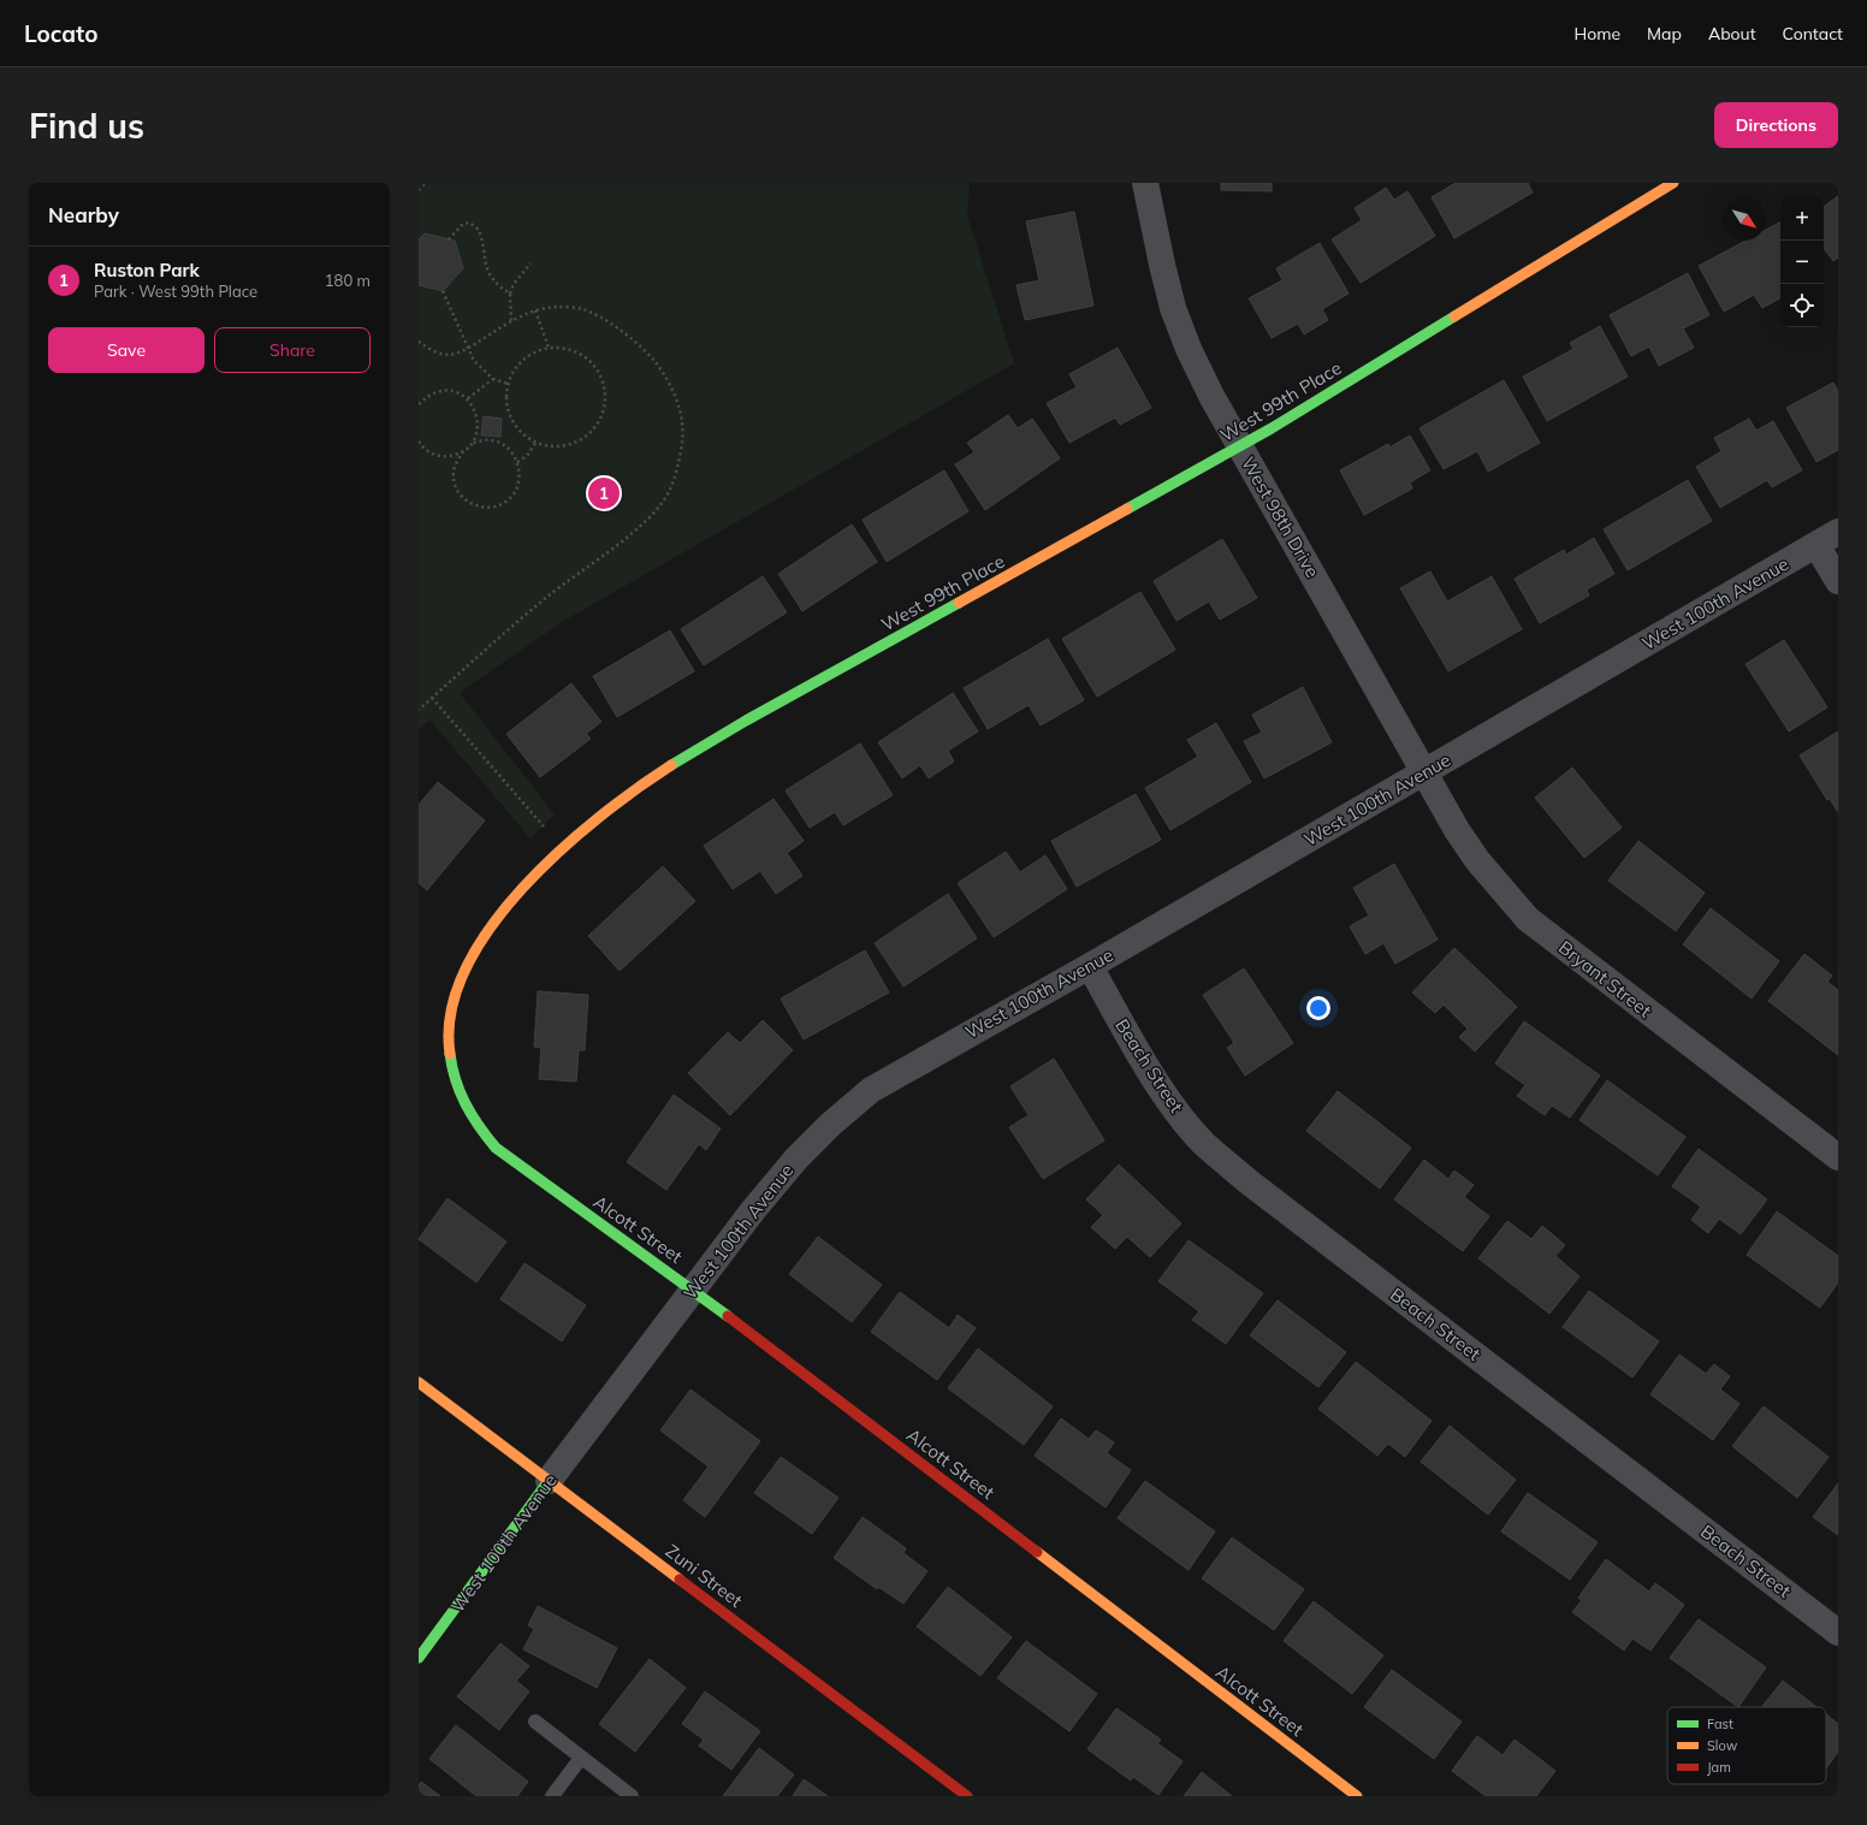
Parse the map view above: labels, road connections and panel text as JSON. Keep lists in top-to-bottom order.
{
  "streets": {
    "street": [
      "West 99th Place",
      "West 98th Drive",
      "West 100th Avenue",
      "Bryant Street",
      "Beach Street",
      "Alcott Street",
      "Zuni Street"
    ]
  },
  "crossings": [
    ["West 99th Place", "West 98th Drive"],
    ["West 99th Place", "Alcott Street"],
    ["West 98th Drive", "West 100th Avenue"],
    ["West 98th Drive", "Bryant Street"],
    ["West 100th Avenue", "Bryant Street"],
    ["West 100th Avenue", "Beach Street"],
    ["West 100th Avenue", "Alcott Street"],
    ["West 100th Avenue", "Zuni Street"]
  ],
  "legend": ["Fast", "Slow", "Jam"],
  "north": "bottom right",
  "page": {
    "header": "Locato",
    "nav": [
      "Home",
      "Map",
      "About",
      "Contact"
    ],
    "buttons": [
      "Directions",
      ["Save", "Share"]
    ],
    "title": "Find us",
    "heading": "Nearby",
    "map_buttons": ["+", "−"],
    "list": [
      {
        "mark": "1",
        "name": "Ruston Park",
        "note": "Park · West 99th Place",
        "value": "180 m"
      }
    ],
    "pins": "1"
  }
}
